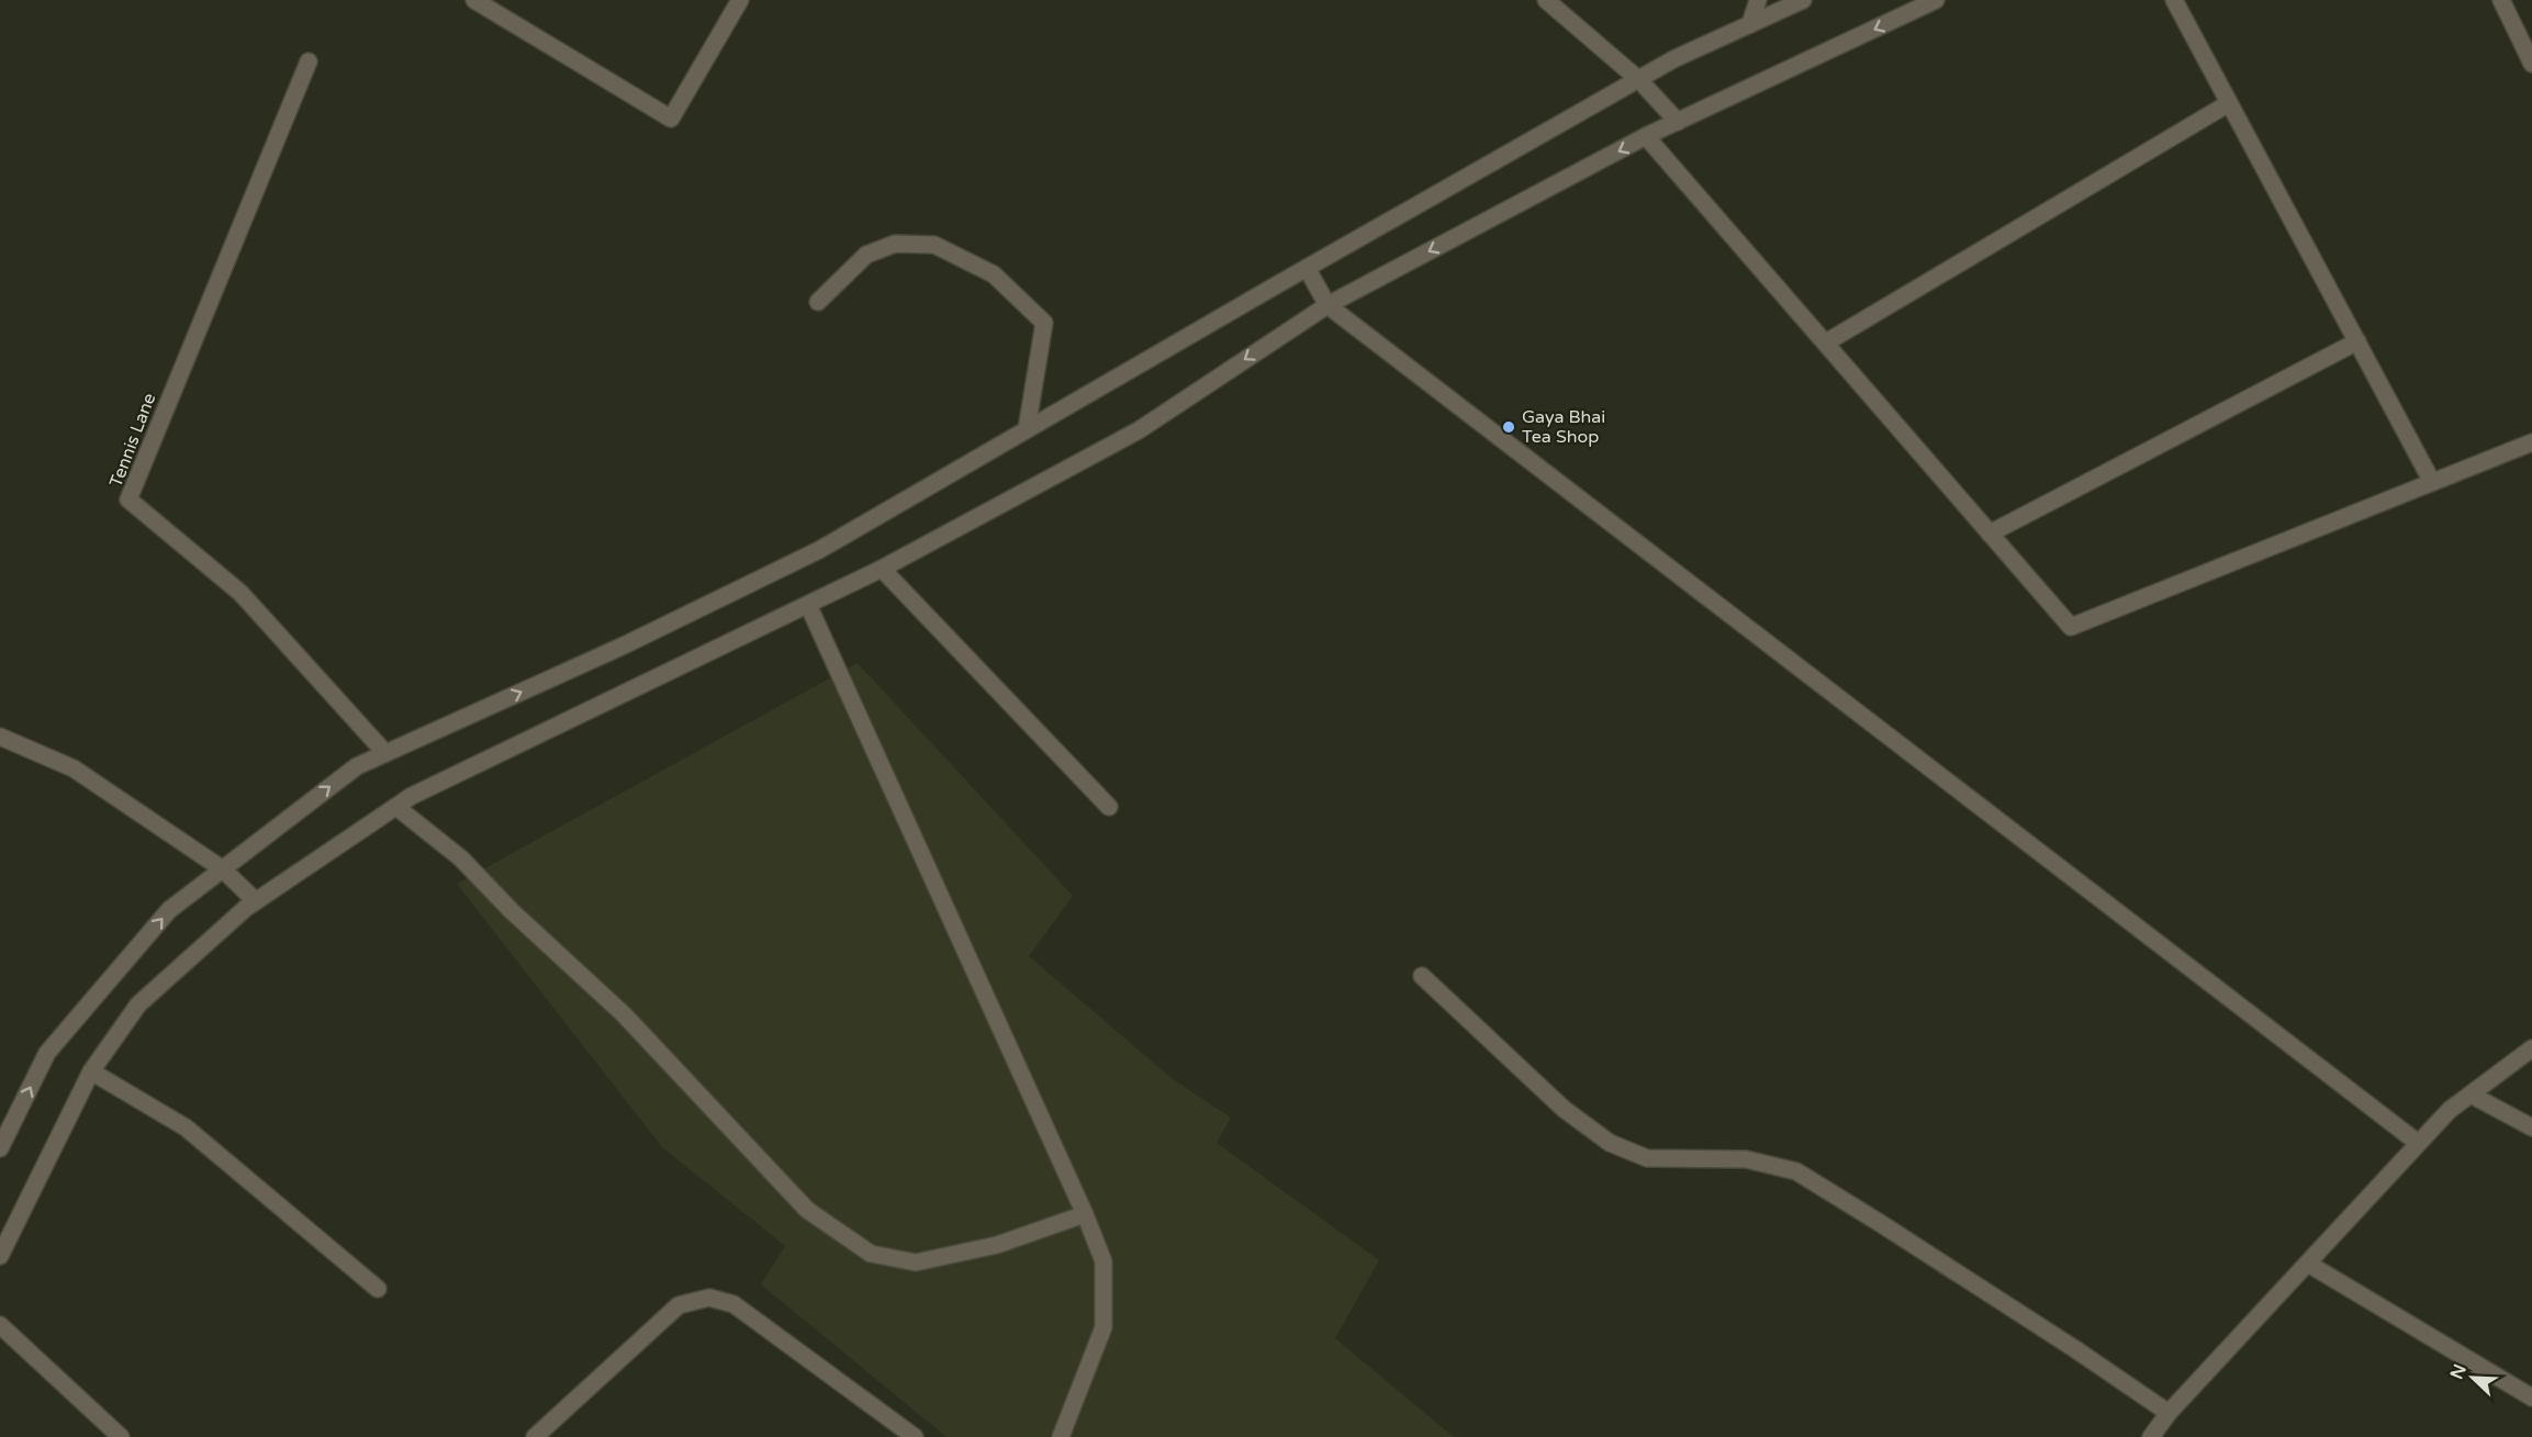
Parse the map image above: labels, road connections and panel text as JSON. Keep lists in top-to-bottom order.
{
  "streets": {
    "street": ["Tennis Lane"]
  },
  "places": ["Gaya Bhai Tea Shop"],
  "north": "top left"
}
